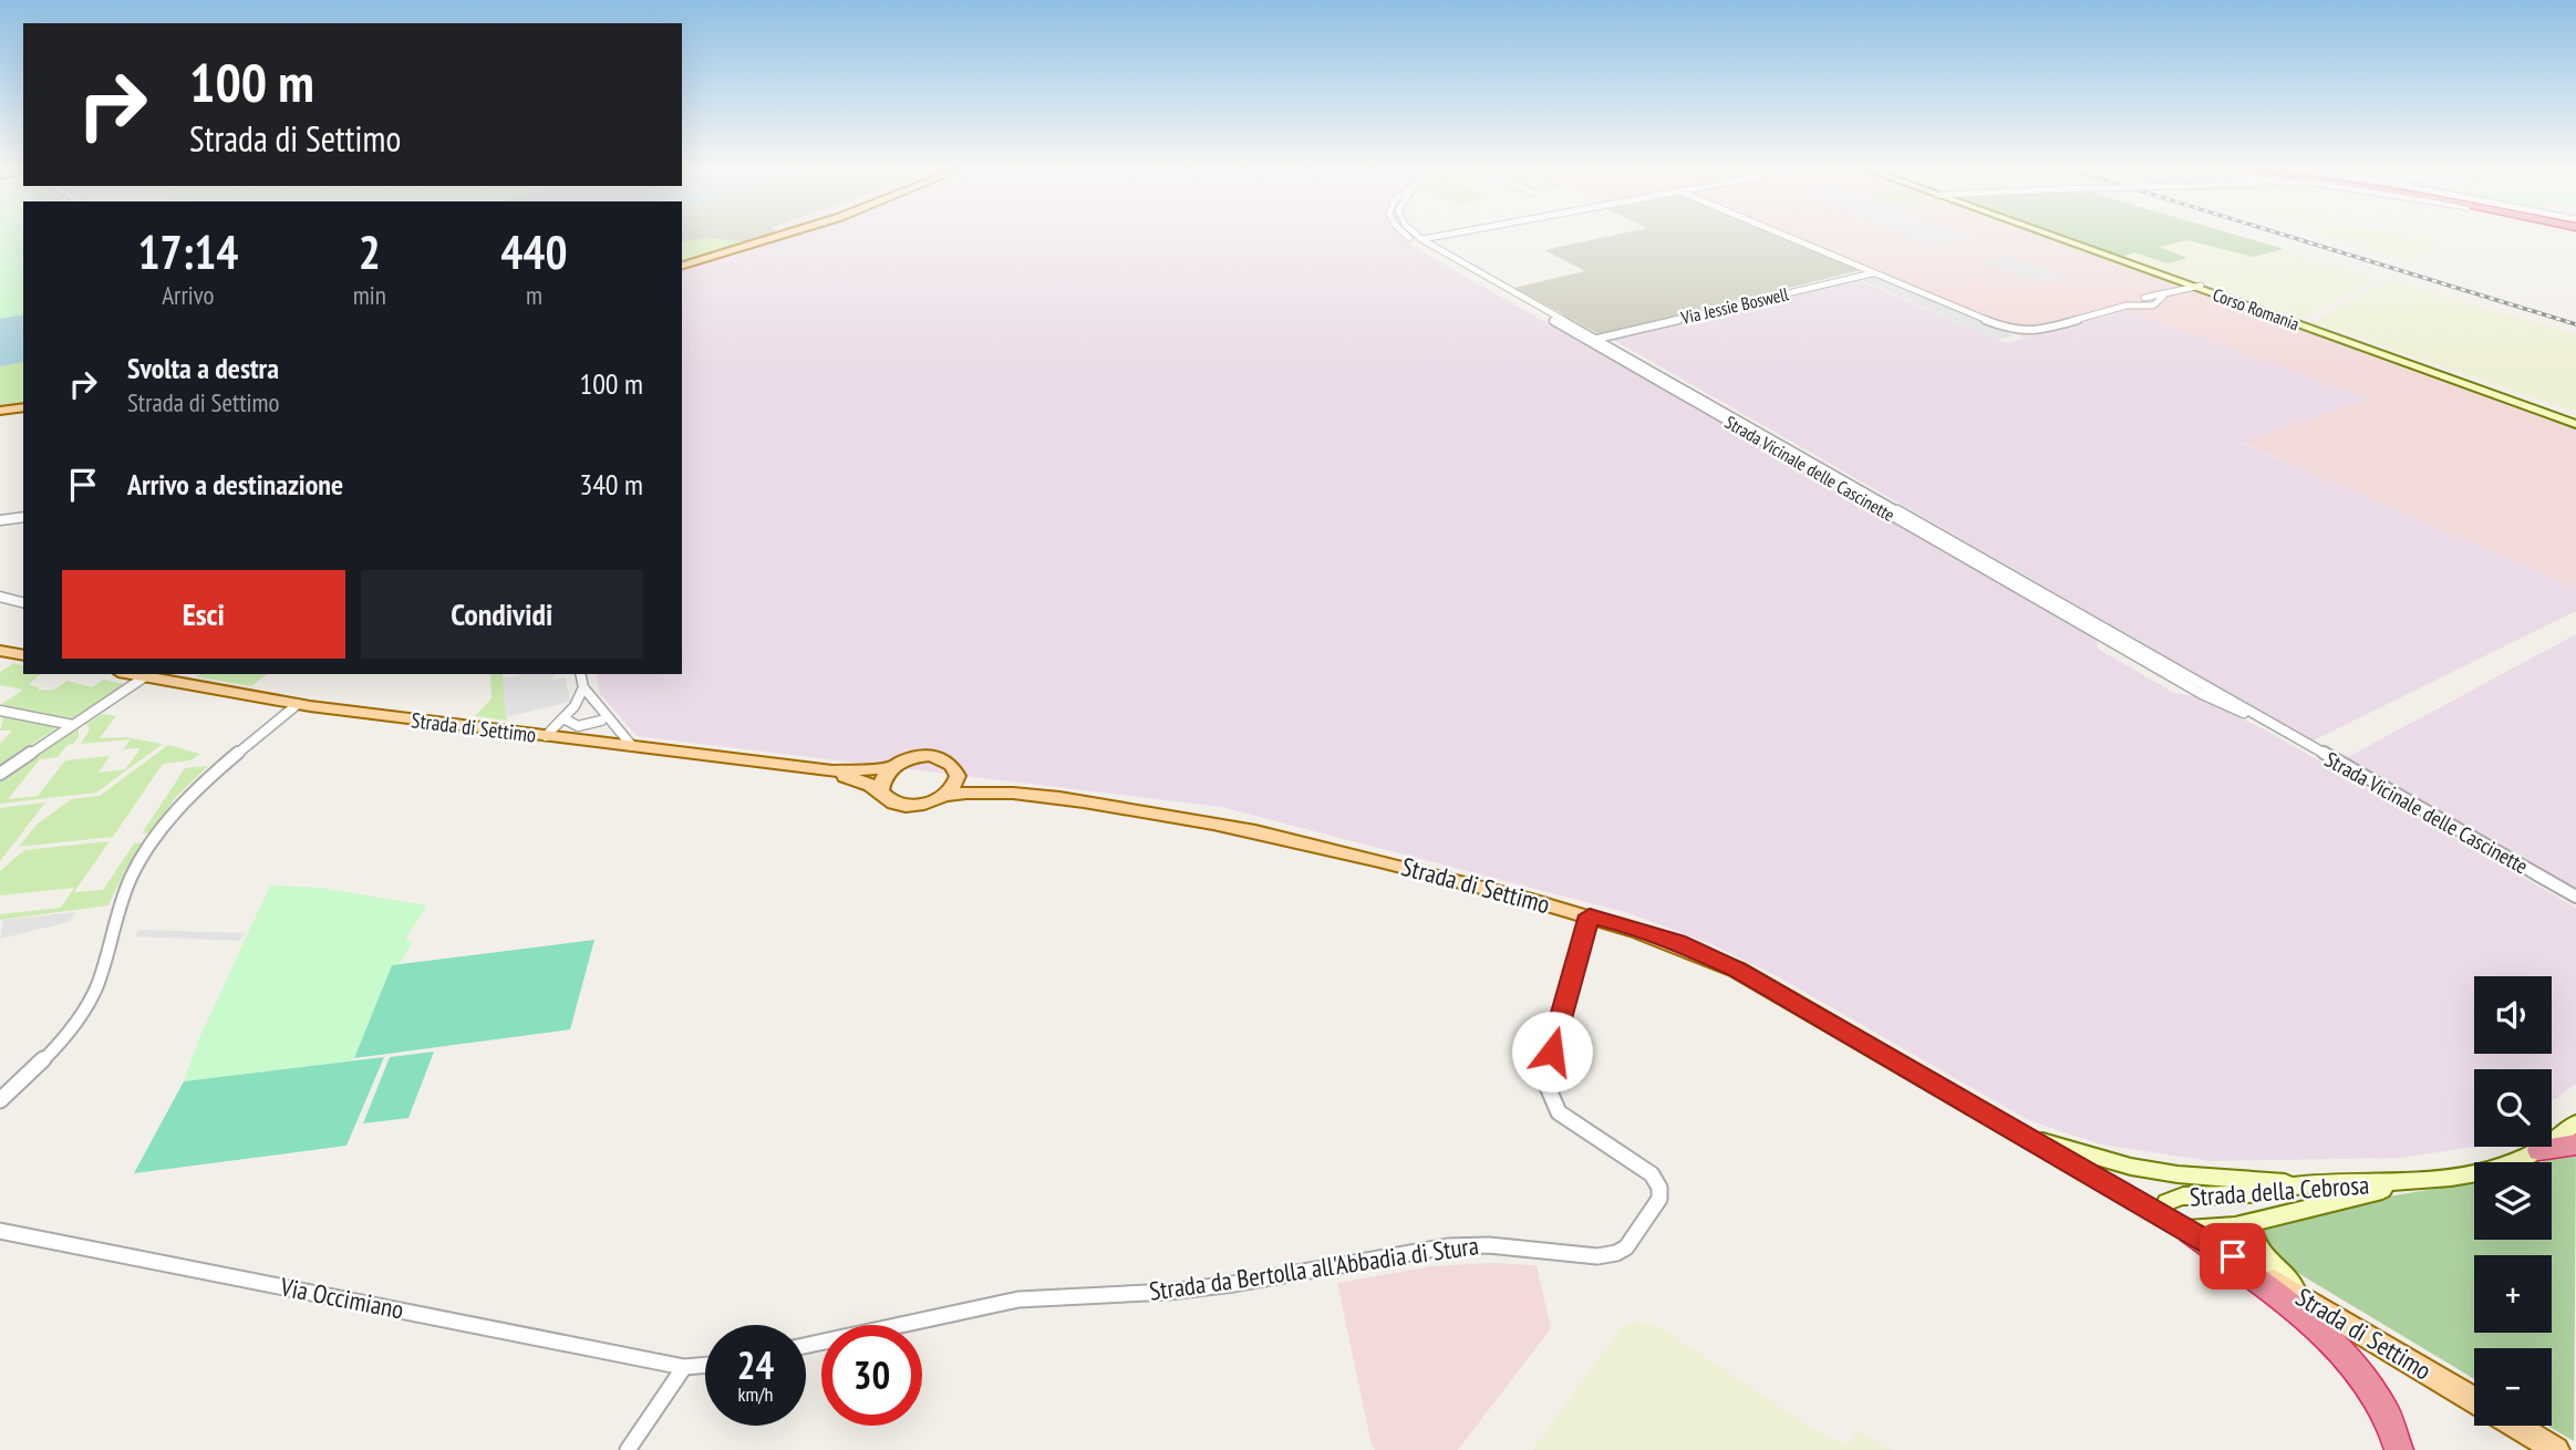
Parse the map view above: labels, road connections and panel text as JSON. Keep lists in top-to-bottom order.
{
  "streets": {
    "main road": ["Corso Romania", "Strada di Settimo", "Strada della Cebrosa"],
    "street": [
      "Via Jessie Boswell",
      "Strada Vicinale delle Cascinette",
      "Strada da Bertolla all'Abbadia di Stura",
      "Via Occimiano"
    ]
  },
  "crossings": [
    ["Via Jessie Boswell", "Strada Vicinale delle Cascinette"],
    ["Strada di Settimo", "Strada della Cebrosa"],
    ["Strada di Settimo", "Strada da Bertolla all'Abbadia di Stura"]
  ],
  "page": {
    "turn": ["100 m", "Strada di Settimo"],
    "eta": [
      "17:14",
      "Arrivo",
      "2",
      "min",
      "440",
      "m"
    ],
    "list": [
      {
        "name": "Svolta a destra",
        "note": "Strada di Settimo",
        "value": "100 m"
      },
      {
        "name": "Arrivo a destinazione",
        "value": "340 m"
      }
    ],
    "buttons": ["Esci", "Condividi"],
    "map_buttons": ["+", "−"],
    "speed": "24 km/h",
    "limit": "30"
  }
}
